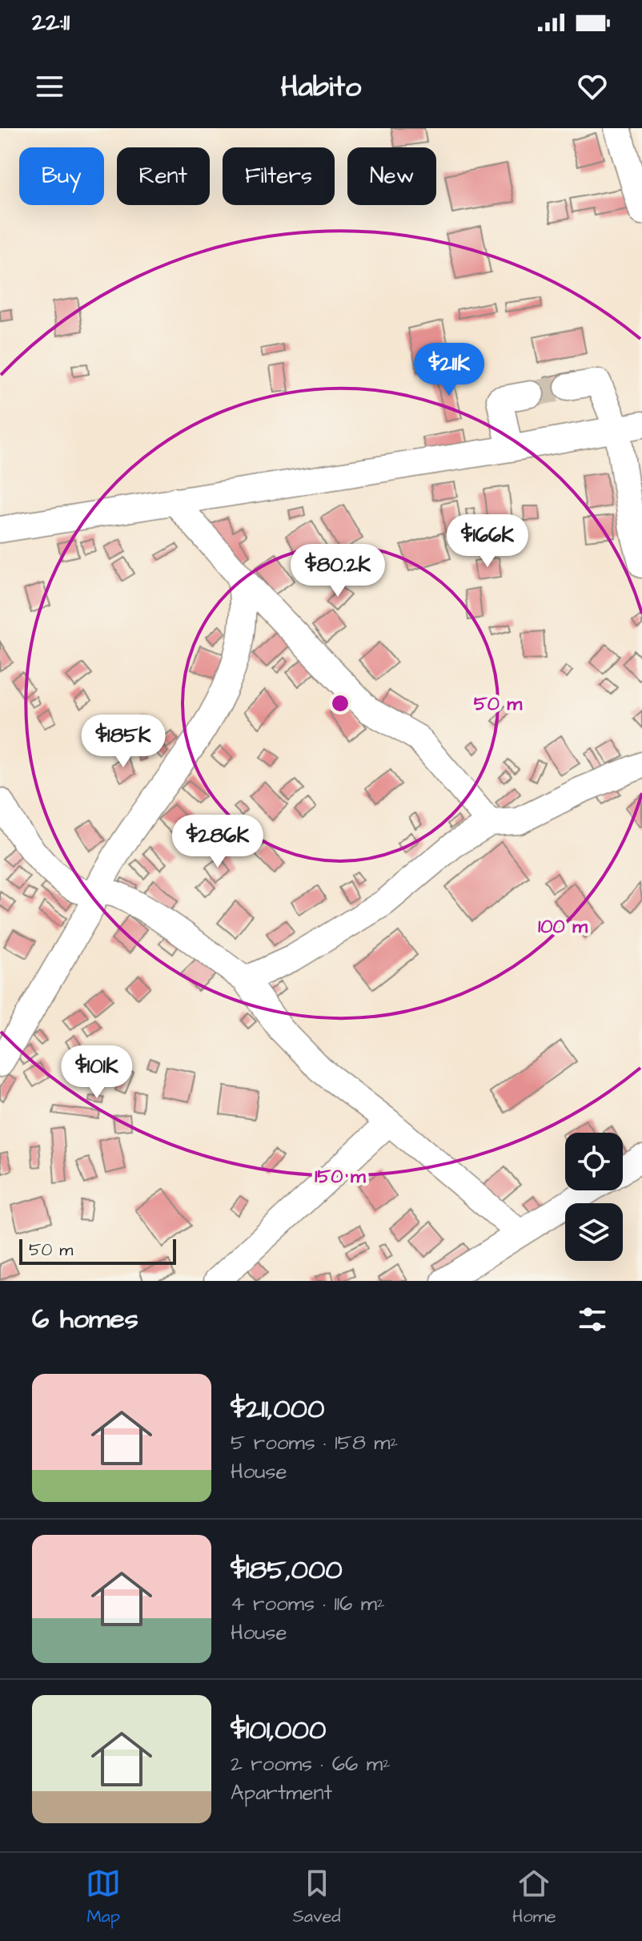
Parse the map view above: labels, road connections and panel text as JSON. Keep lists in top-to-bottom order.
{
  "scale_bar": "50 m",
  "page": {
    "status": "22:11",
    "header": "Habito",
    "chip": [
      "Buy",
      "Rent",
      "Filters",
      "New"
    ],
    "price": [
      "$211K",
      "$166K",
      "$80.2K",
      "$185K",
      "$286K",
      "$101K"
    ],
    "scale": "50 m",
    "heading": "6 homes",
    "list": [
      {
        "name": "$211,000",
        "note": "5 rooms · 158 m² · House"
      },
      {
        "name": "$185,000",
        "note": "4 rooms · 116 m² · House"
      },
      {
        "name": "$101,000",
        "note": "2 rooms · 66 m² · Apartment"
      }
    ],
    "tabs": ["Map", "Saved", "Home"]
  },
  "rings": ["50 m", "100 m", "150 m"]
}
